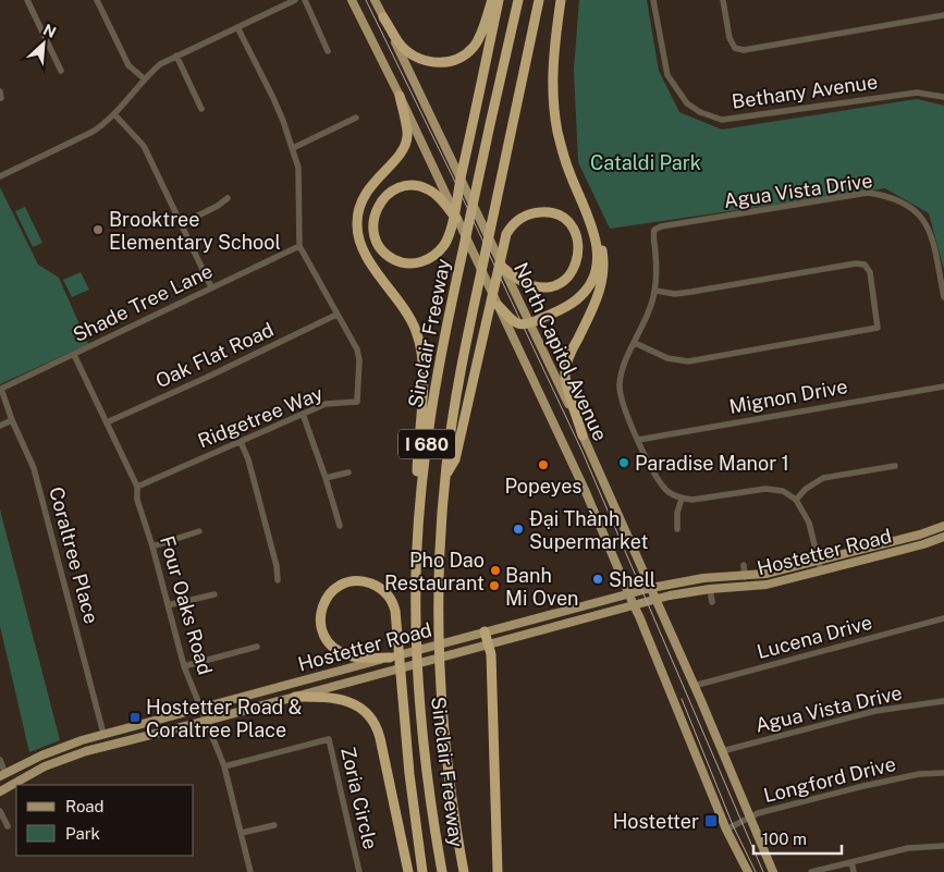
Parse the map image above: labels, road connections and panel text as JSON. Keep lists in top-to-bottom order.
{
  "streets": {
    "highway": ["Sinclair Freeway", "I 680"],
    "main road": ["North Capitol Avenue", "Hostetter Road"],
    "street": [
      "Bethany Avenue",
      "Agua Vista Drive",
      "Shade Tree Lane",
      "Oak Flat Road",
      "Mignon Drive",
      "Ridgetree Way",
      "Coraltree Place",
      "Four Oaks Road",
      "Lucena Drive",
      "Longford Drive",
      "Zoria Circle"
    ]
  },
  "crossings": [
    ["Agua Vista Drive", "North Capitol Avenue"],
    ["Shade Tree Lane", "Ridgetree Way"],
    ["Shade Tree Lane", "Coraltree Place"],
    ["Shade Tree Lane", "Four Oaks Road"],
    ["North Capitol Avenue", "Hostetter Road"],
    ["North Capitol Avenue", "Lucena Drive"],
    ["North Capitol Avenue", "Longford Drive"],
    ["Oak Flat Road", "Ridgetree Way"],
    ["Oak Flat Road", "Four Oaks Road"],
    ["Ridgetree Way", "Four Oaks Road"],
    ["Hostetter Road", "Coraltree Place"],
    ["Hostetter Road", "Four Oaks Road"],
    ["Four Oaks Road", "Zoria Circle"]
  ],
  "parks": ["Cataldi Park"],
  "places": {
    "other": [
      "Brooktree Elementary School",
      "Paradise Manor 1",
      "Popeyes",
      "Đại Thành Supermarket",
      "Pho Dao Restaurant",
      "Shell",
      "Banh Mi Oven"
    ],
    "transit": ["Hostetter Road & Coraltree Place", "Hostetter"]
  },
  "legend": ["Road", "Park"],
  "scale_bar": "100 m",
  "north": "top right"
}
